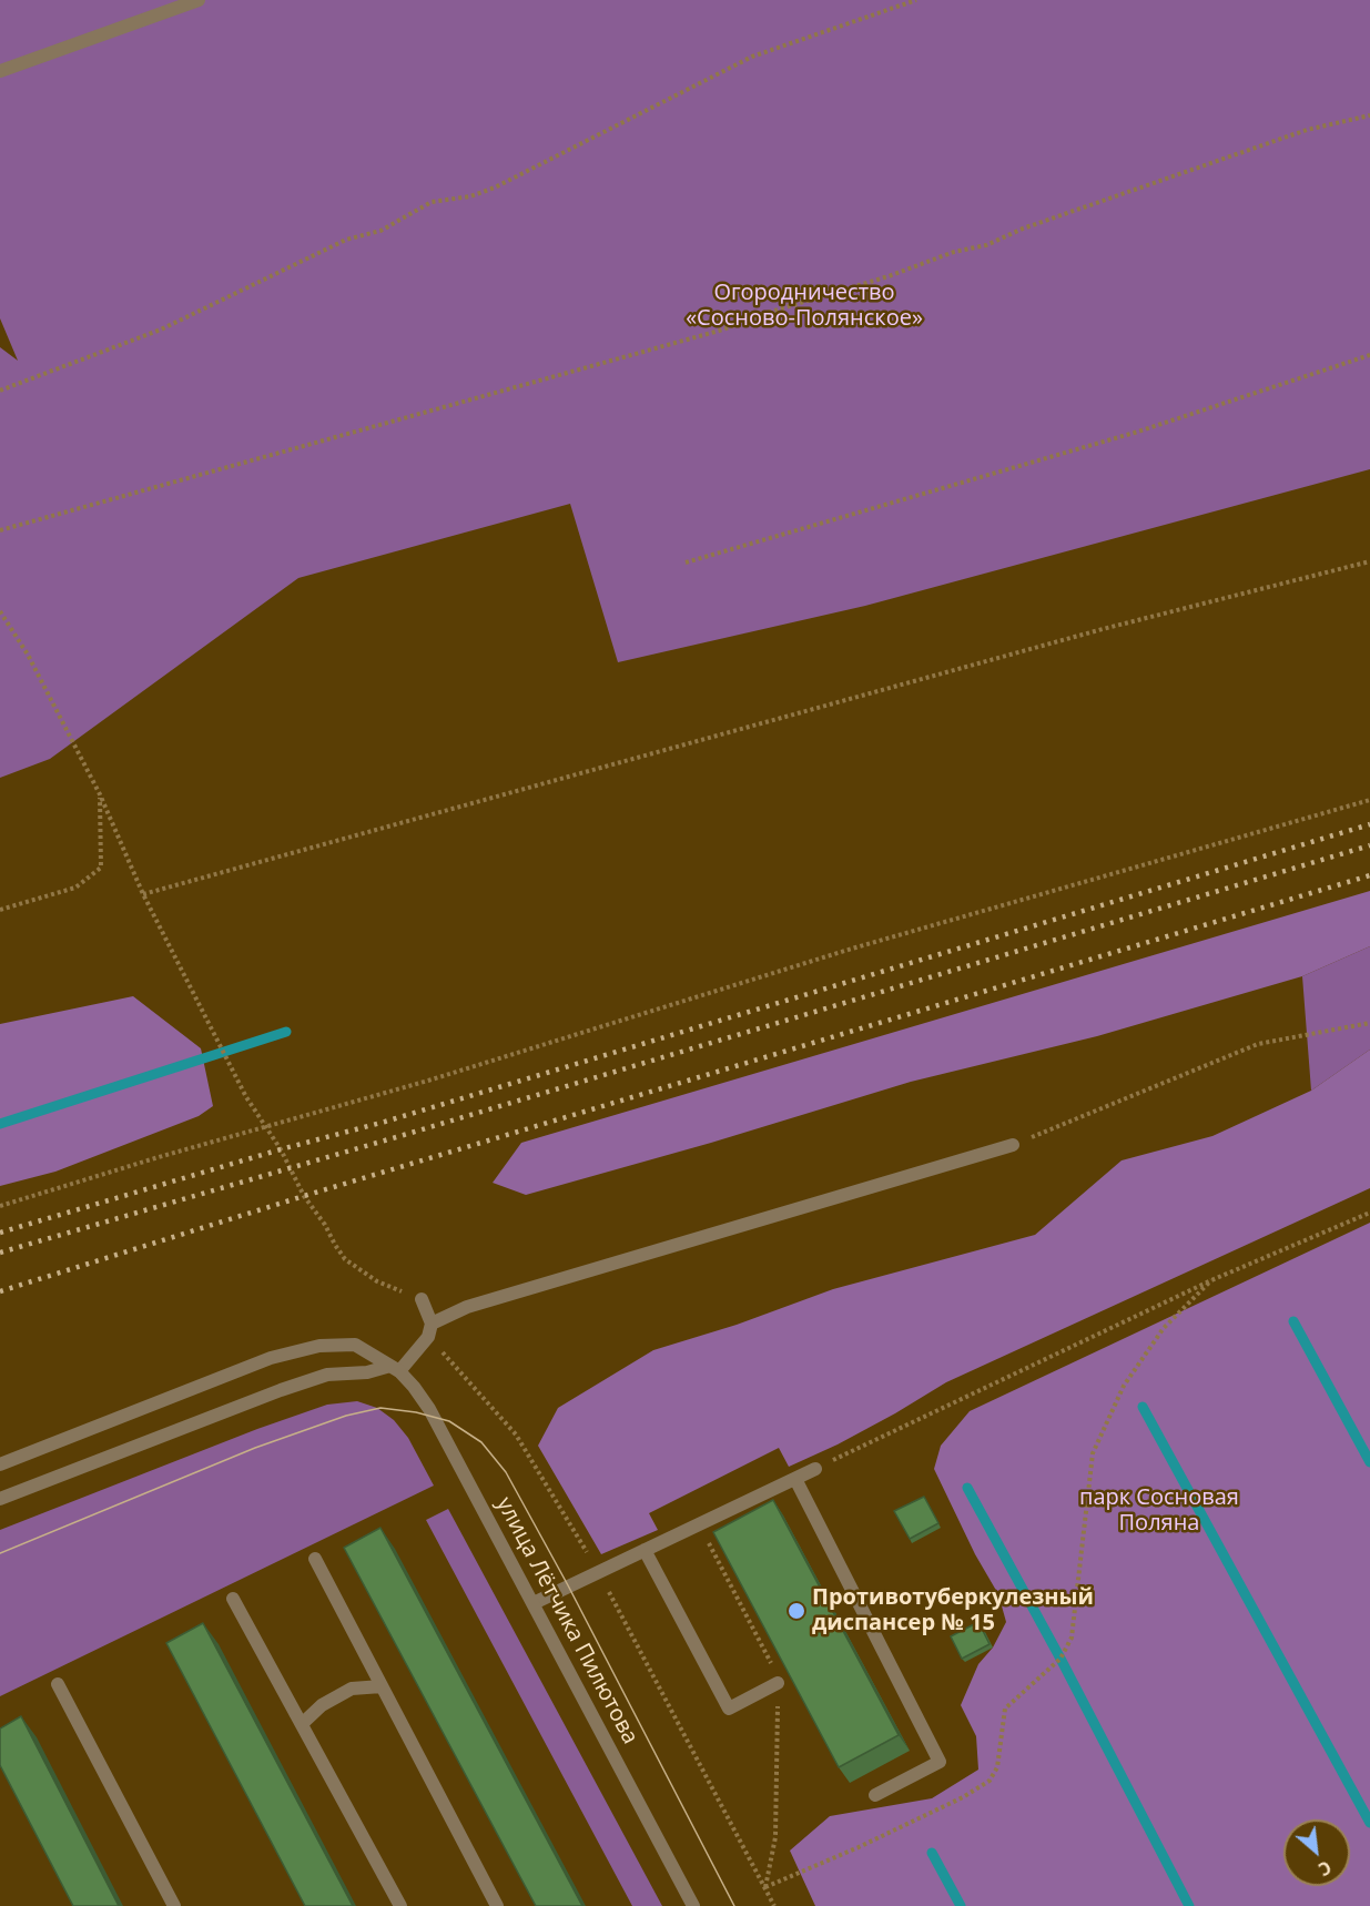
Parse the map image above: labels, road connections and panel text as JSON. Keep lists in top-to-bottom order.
{
  "streets": {
    "street": ["улица Лётчика Пилютова"]
  },
  "parks": ["Огородничество «Сосново-Полянское»", "парк Сосновая Поляна"],
  "places": ["Противотуберкулезный диспансер № 15"],
  "north": "bottom right"
}
